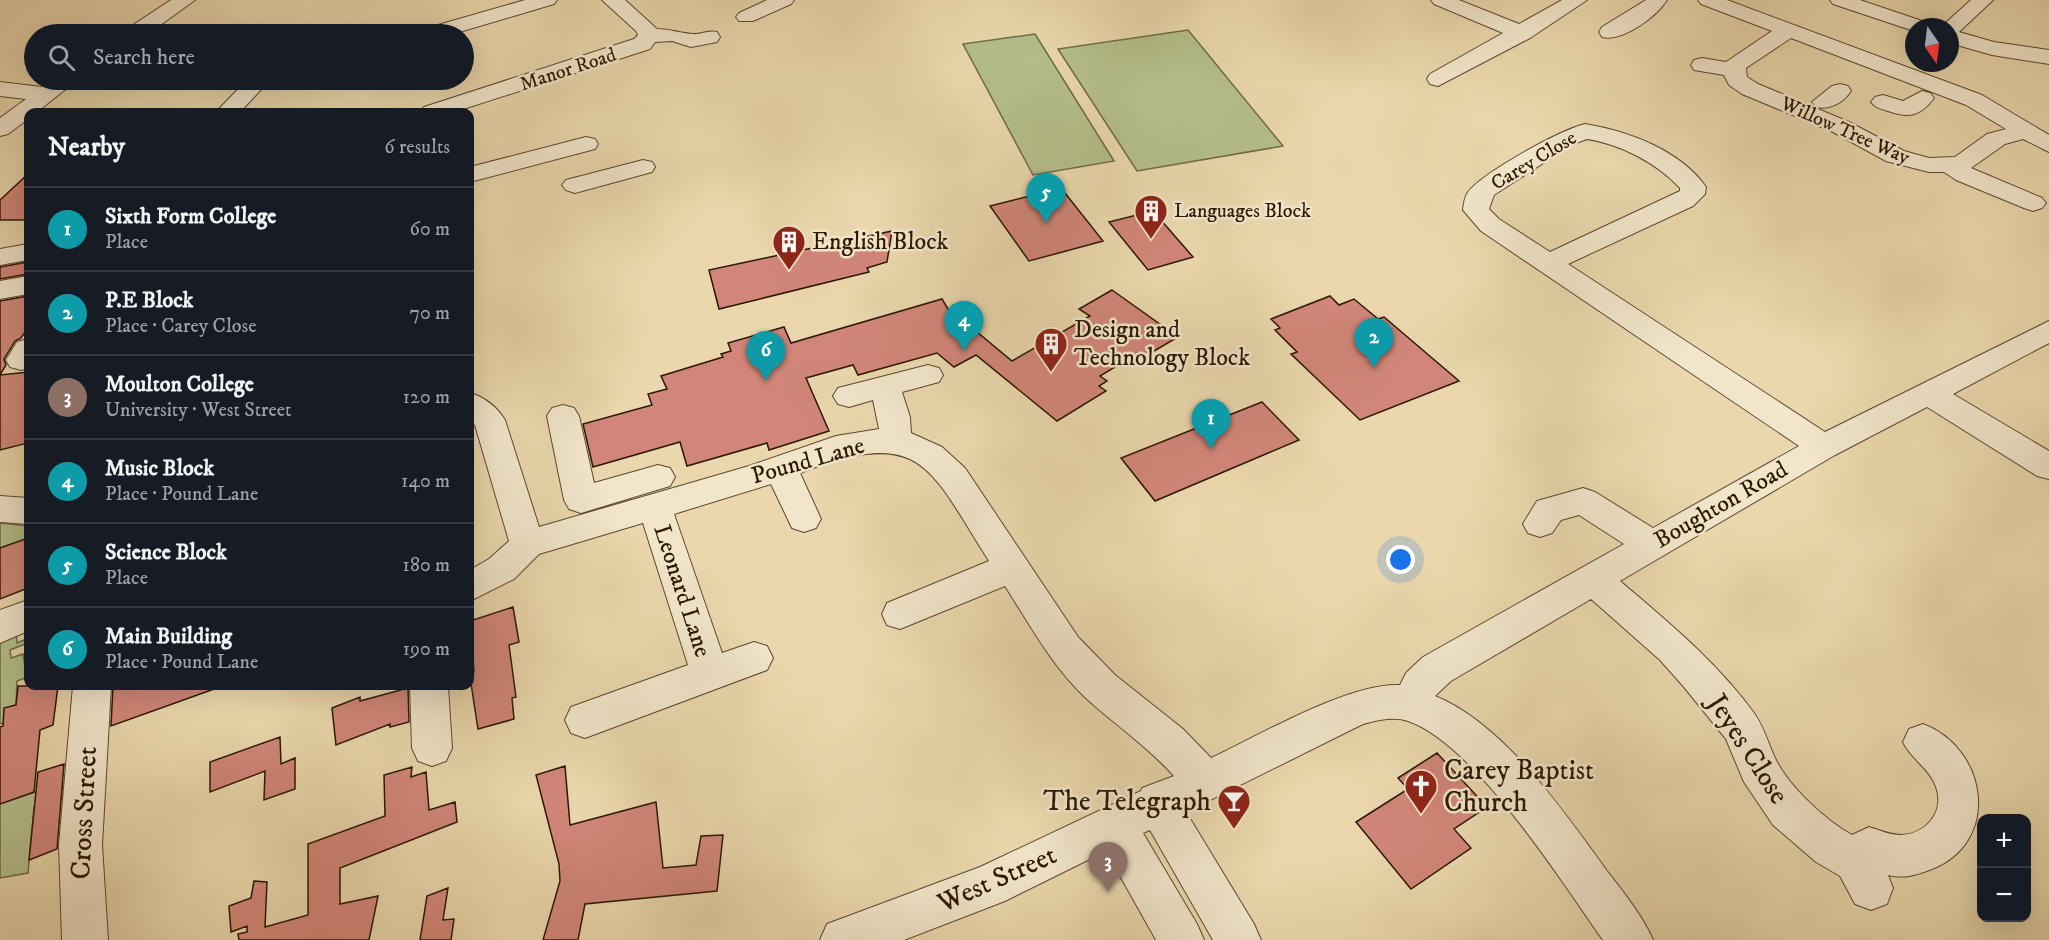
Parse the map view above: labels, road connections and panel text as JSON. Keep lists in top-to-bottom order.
{
  "streets": {
    "street": [
      "Manor Road",
      "Willow Tree Way",
      "Carey Close",
      "Pound Lane",
      "Boughton Road",
      "Leonard Lane",
      "Jeyes Close",
      "Cross Street",
      "West Street"
    ]
  },
  "crossings": [
    ["Carey Close", "Boughton Road"],
    ["Pound Lane", "Leonard Lane"],
    ["Pound Lane", "West Street"],
    ["Boughton Road", "Jeyes Close"],
    ["Boughton Road", "West Street"]
  ],
  "places": {
    "building": ["Languages Block", "English Block", "Design and Technology Block"],
    "church": ["Carey Baptist Church"],
    "bar": ["The Telegraph"]
  },
  "north": "bottom",
  "page": {
    "search": "Search here",
    "heading": ["Nearby", "6 results"],
    "pins": [
      "5",
      "4",
      "2",
      "6",
      "1",
      "3"
    ],
    "list": [
      {
        "mark": "1",
        "name": "Sixth Form College",
        "note": "Place",
        "value": "60 m"
      },
      {
        "mark": "2",
        "name": "P.E Block",
        "note": "Place · Carey Close",
        "value": "70 m"
      },
      {
        "mark": "3",
        "name": "Moulton College",
        "note": "University · West Street",
        "value": "120 m"
      },
      {
        "mark": "4",
        "name": "Music Block",
        "note": "Place · Pound Lane",
        "value": "140 m"
      },
      {
        "mark": "5",
        "name": "Science Block",
        "note": "Place",
        "value": "180 m"
      },
      {
        "mark": "6",
        "name": "Main Building",
        "note": "Place · Pound Lane",
        "value": "190 m"
      }
    ],
    "map_buttons": ["+", "−"]
  }
}
